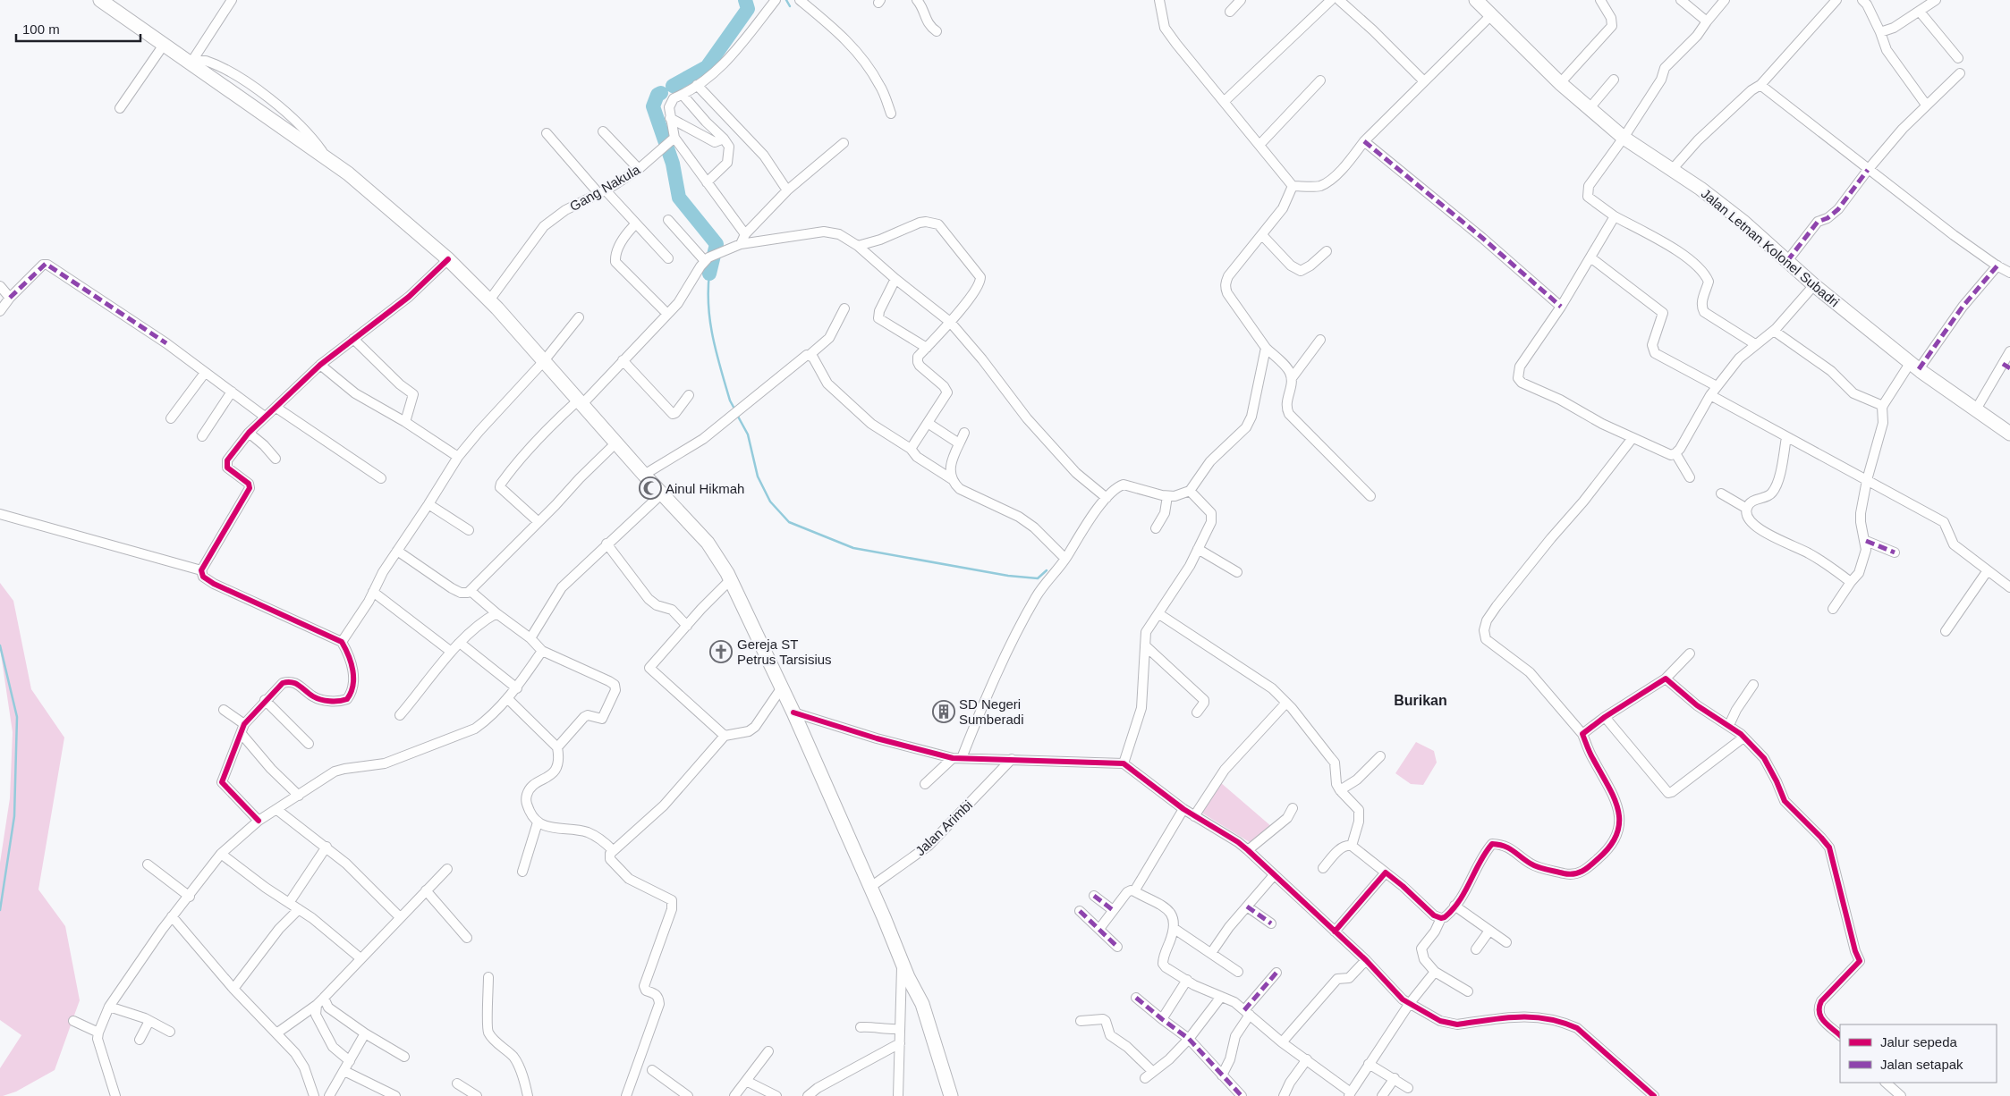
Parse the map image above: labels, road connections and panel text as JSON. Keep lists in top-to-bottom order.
{
  "streets": {
    "main road": ["Jalan Letnan Kolonel Subadri"],
    "street": ["Gang Nakula", "Jalan Arimbi"]
  },
  "districts": ["Burikan"],
  "places": {
    "mosque": ["Ainul Hikmah"],
    "church": ["Gereja ST Petrus Tarsisius"],
    "building": ["SD Negeri Sumberadi"]
  },
  "legend": ["Jalur sepeda", "Jalan setapak"],
  "scale_bar": "100 m"
}
